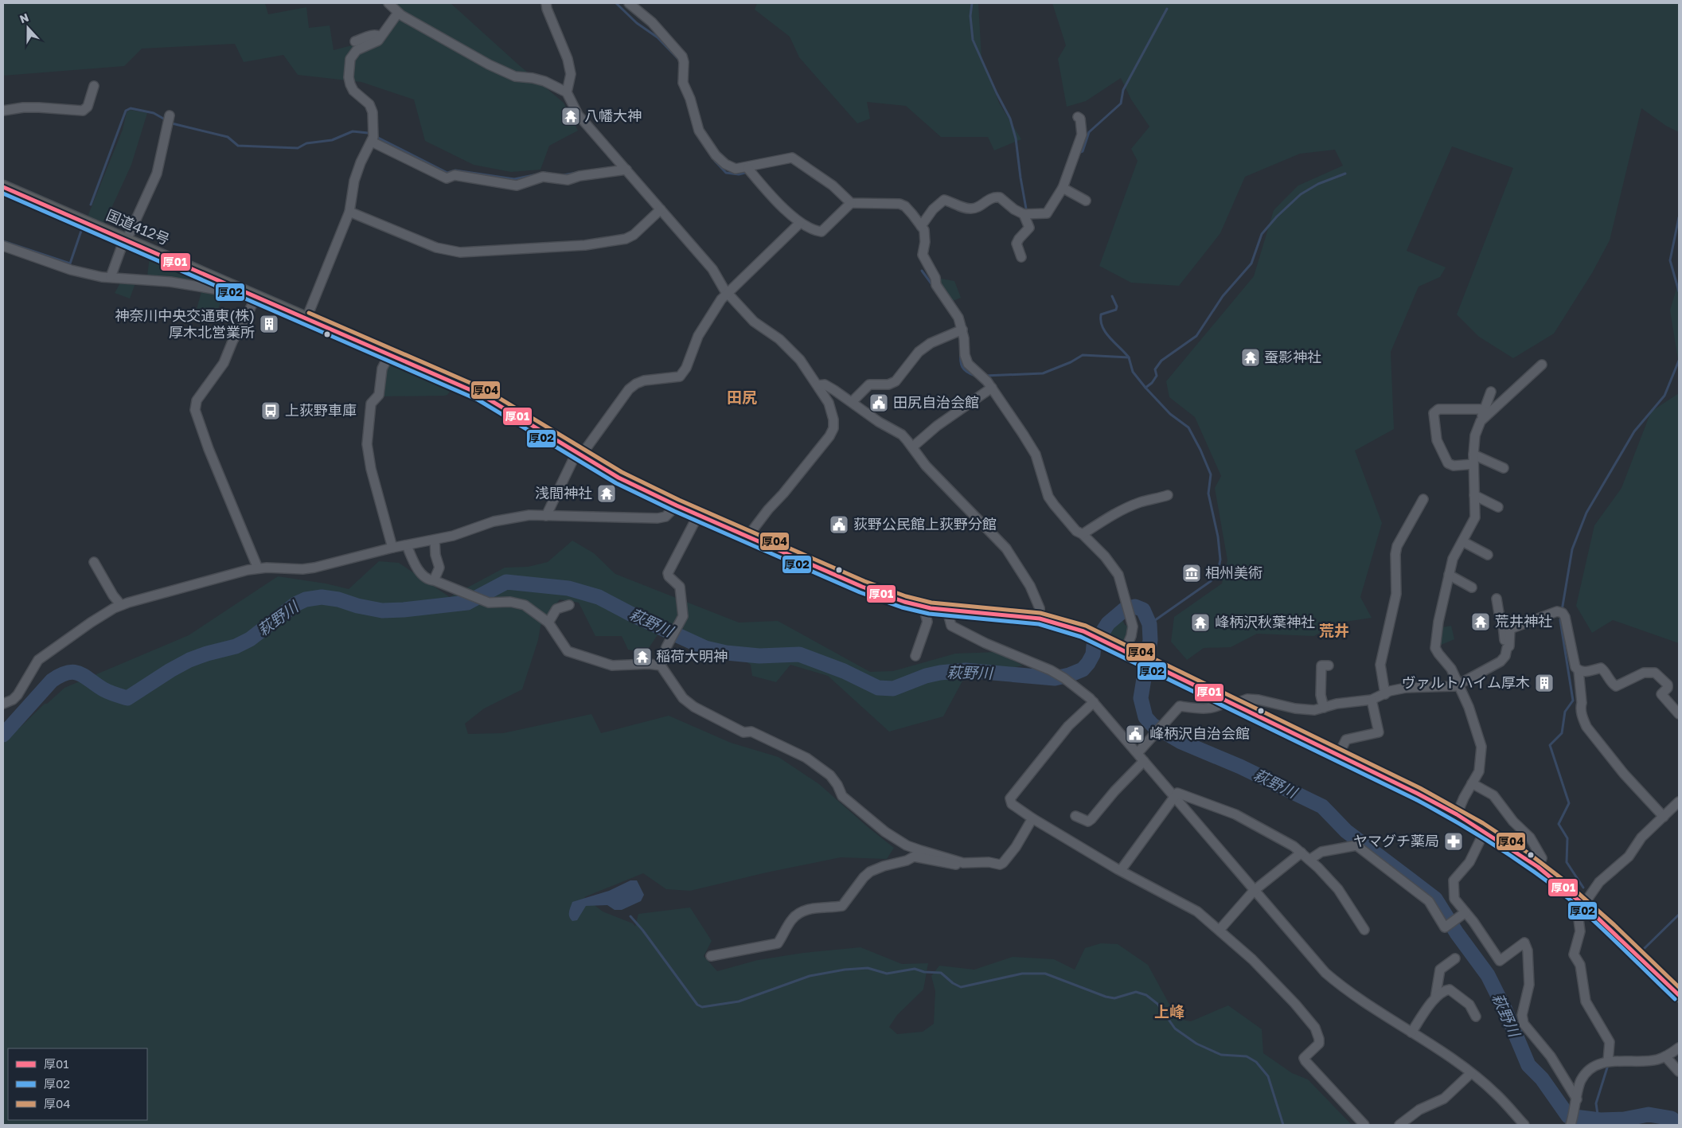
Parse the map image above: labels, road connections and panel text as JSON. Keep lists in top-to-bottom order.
{
  "streets": {
    "highway": ["国道412号"]
  },
  "districts": ["田尻", "荒井", "上峰"],
  "water": ["萩野川"],
  "places": {
    "temple": [
      "八幡大神",
      "蚕影神社",
      "浅間神社",
      "荒井神社",
      "峰柄沢秋葉神社",
      "稲荷大明神"
    ],
    "building": ["神奈川中央交通東(株) 厚木北営業所", "ヴァルトハイム厚木"],
    "public building": ["田尻自治会館", "荻野公民館上荻野分館", "峰柄沢自治会館"],
    "bus stop": ["上荻野車庫"],
    "museum": ["相州美術"],
    "pharmacy": ["ヤマグチ薬局"]
  },
  "lines": ["transit line 厚01", "transit line 厚02", "transit line 厚04"],
  "legend": ["厚01", "厚02", "厚04"],
  "north": "top"
}
